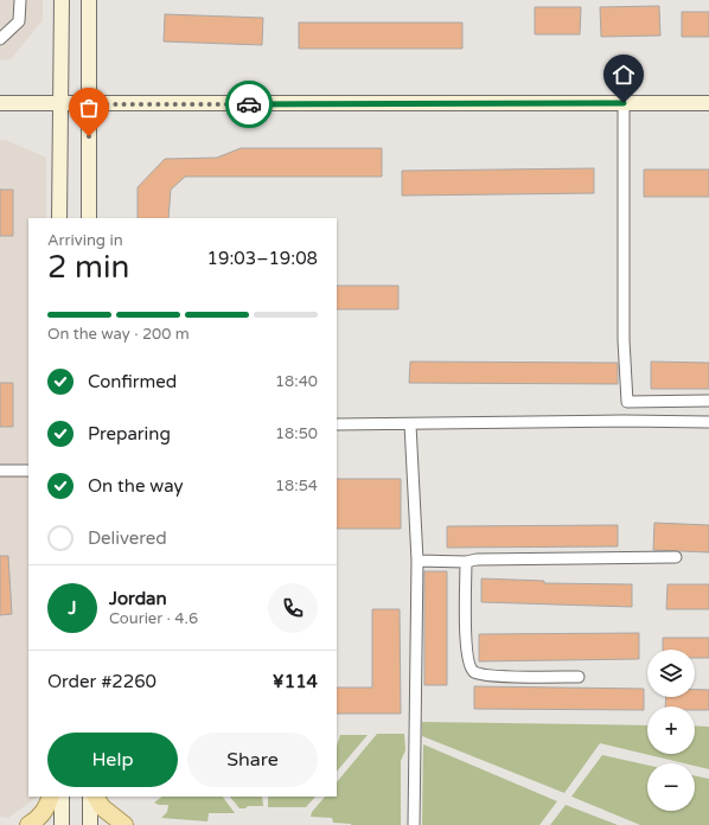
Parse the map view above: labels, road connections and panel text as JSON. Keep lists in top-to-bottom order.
{
  "page": {
    "heading": ["2 min", "Arriving in", "19:03–19:08"],
    "panel": [
      "Jordan",
      "Courier · 4.6",
      "Order #2260",
      "¥114"
    ],
    "bar": "On the way · 200 m",
    "list": [
      ["Confirmed", "18:40"],
      ["Preparing", "18:50"],
      ["On the way", "18:54"],
      "Delivered"
    ],
    "round": "J",
    "map_buttons": ["+", "−"],
    "buttons": ["Help", "Share"]
  }
}
